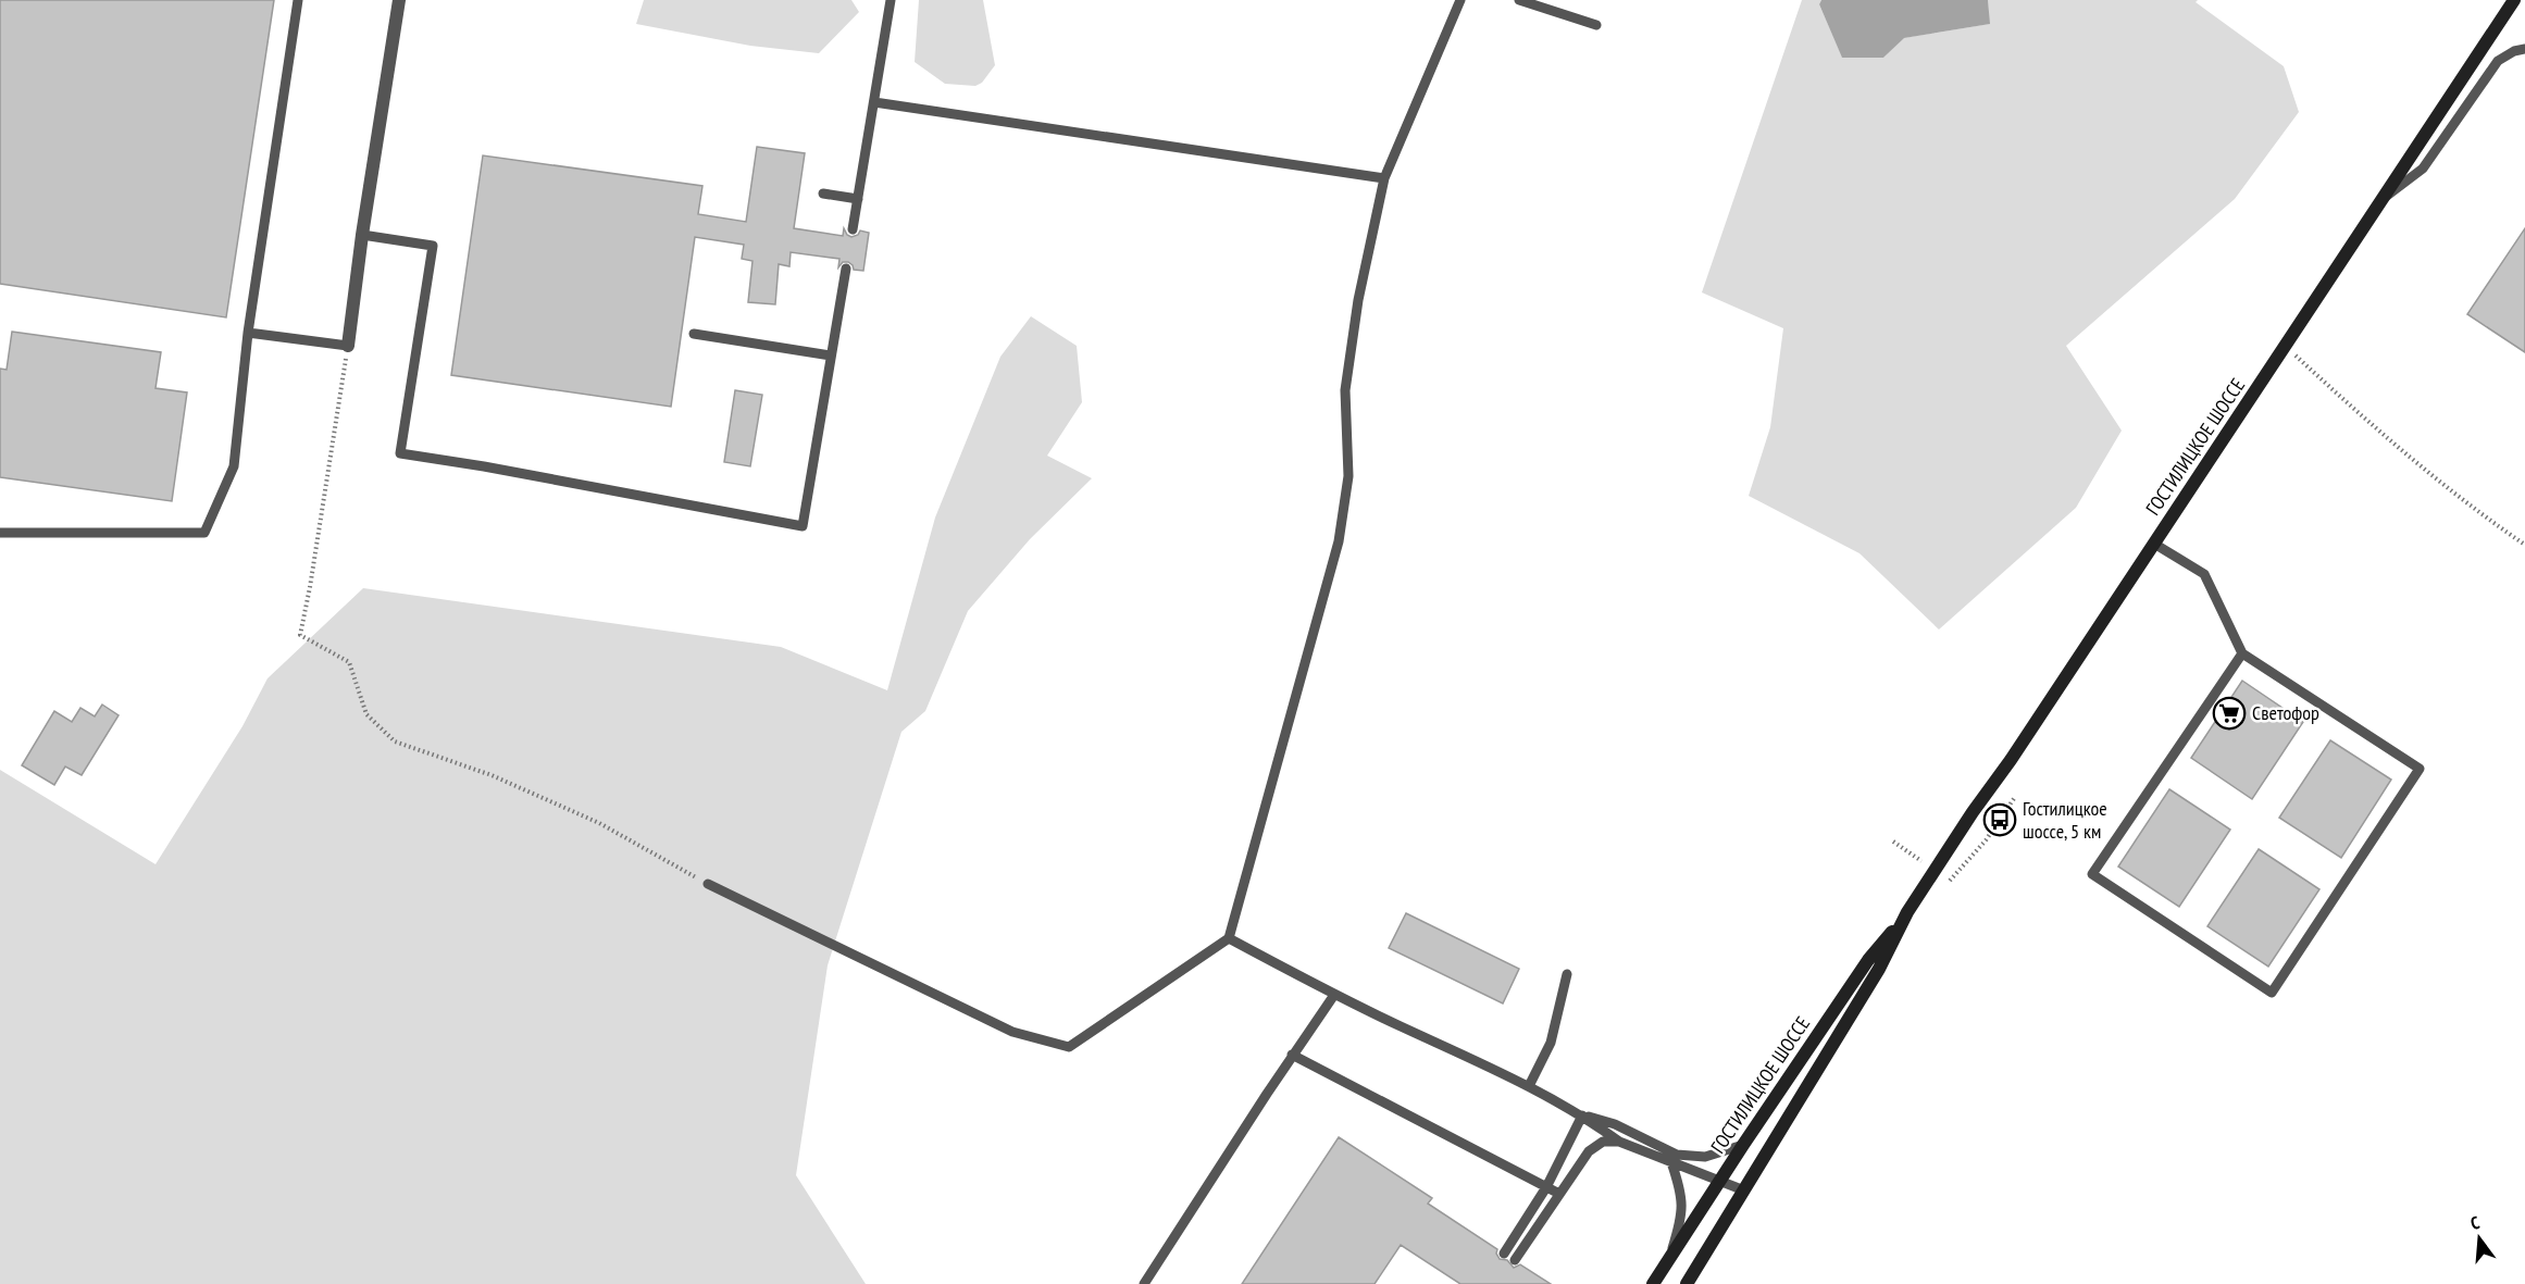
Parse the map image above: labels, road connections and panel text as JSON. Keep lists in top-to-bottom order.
{
  "streets": {
    "main road": ["ГОСТИЛИЦКОЕ ШОССЕ"]
  },
  "places": {
    "supermarket": ["Светофор"],
    "bus stop": ["Гостилицкое шоссе, 5 км"]
  },
  "north": "top"
}
